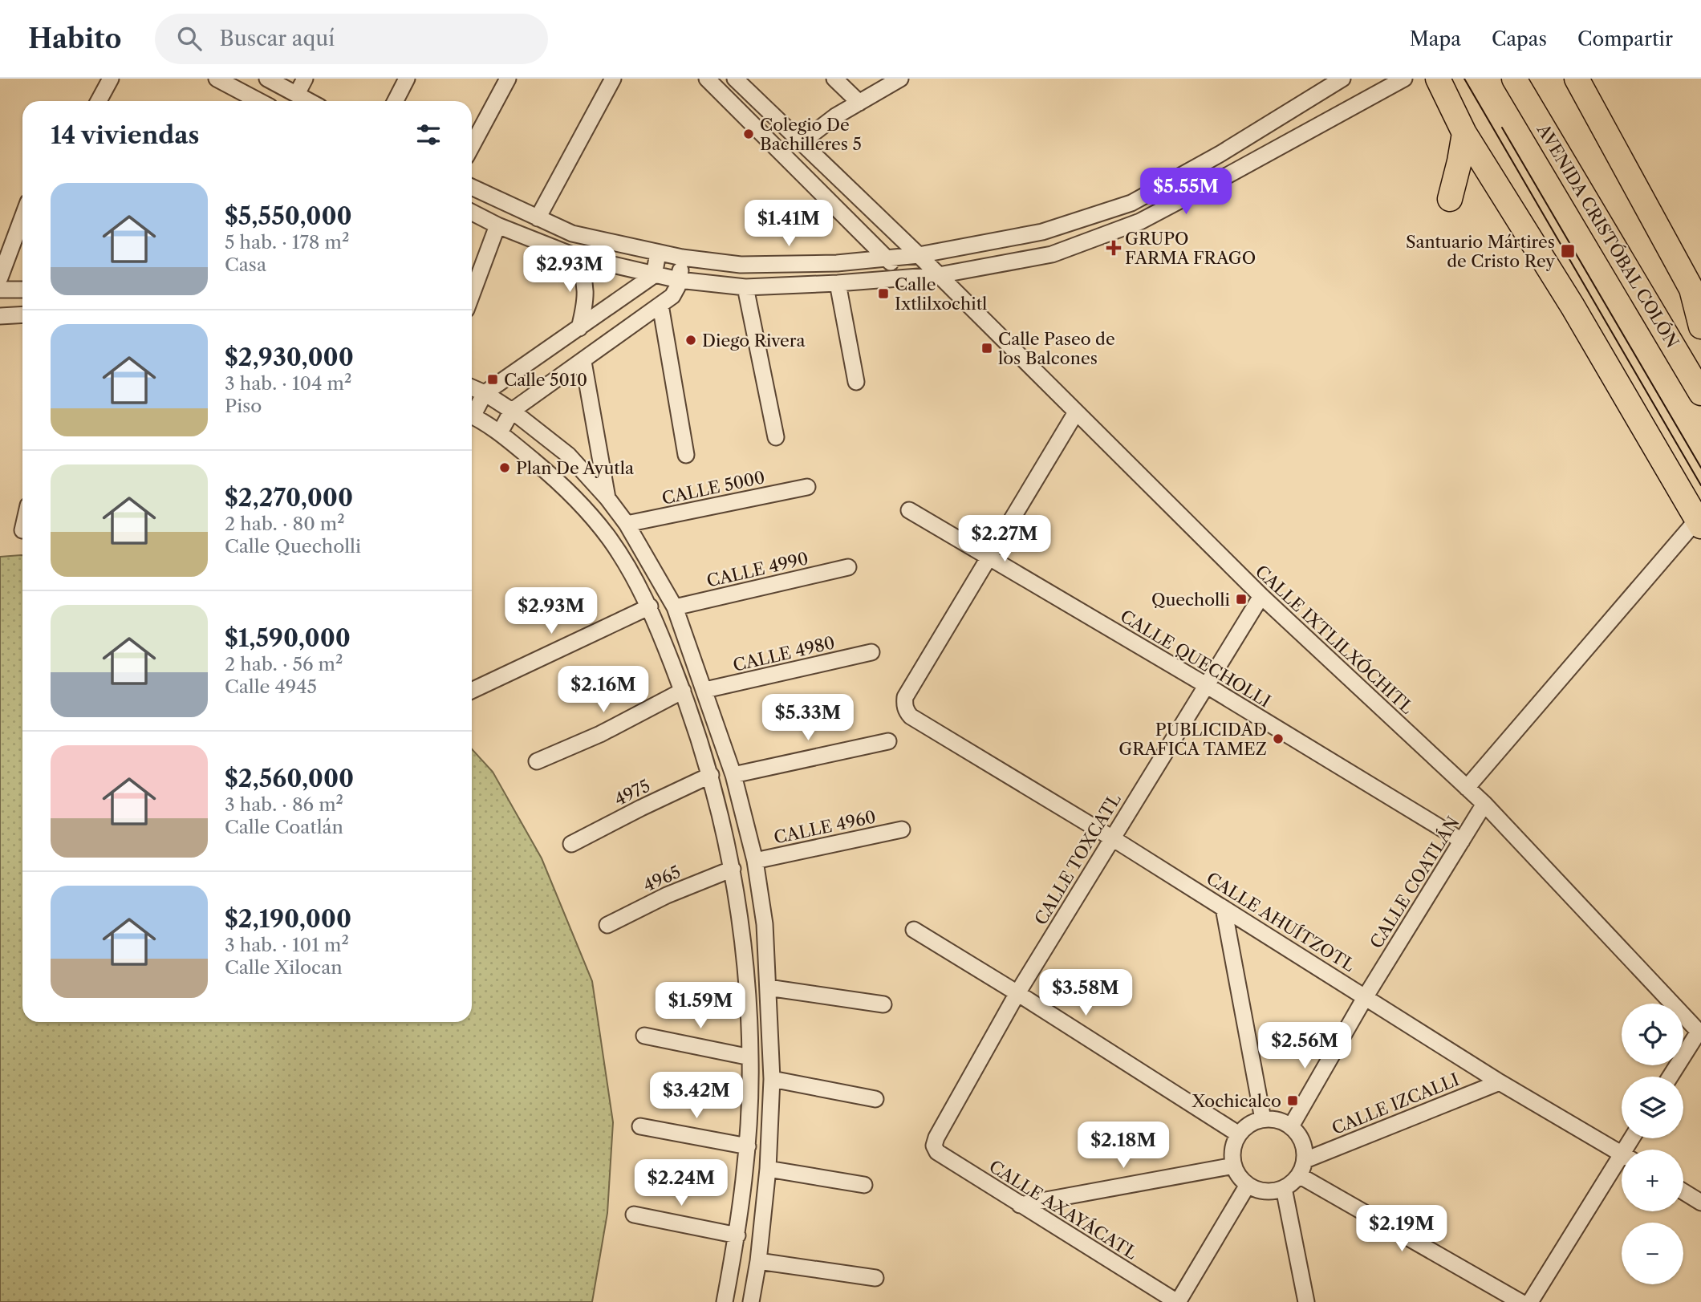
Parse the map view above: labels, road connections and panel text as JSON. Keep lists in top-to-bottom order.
{
  "streets": {
    "main road": ["AVENIDA CRISTÓBAL COLÓN"],
    "street": [
      "CALLE 5000",
      "CALLE 4990",
      "CALLE IXTLILXÓCHITL",
      "CALLE 4980",
      "CALLE QUECHOLLI",
      "4975",
      "CALLE 4960",
      "CALLE TOXCATL",
      "4965",
      "CALLE COATLÁN",
      "CALLE AHUÍTZOTL",
      "CALLE IZCALLI",
      "CALLE AXAYÁCATL"
    ]
  },
  "crossings": [
    ["CALLE IXTLILXÓCHITL", "CALLE TOXCATL"],
    ["CALLE IXTLILXÓCHITL", "CALLE COATLÁN"],
    ["CALLE QUECHOLLI", "CALLE TOXCATL"],
    ["CALLE QUECHOLLI", "CALLE COATLÁN"],
    ["CALLE QUECHOLLI", "CALLE AHUÍTZOTL"],
    ["CALLE TOXCATL", "CALLE AHUÍTZOTL"],
    ["CALLE TOXCATL", "CALLE AXAYÁCATL"],
    ["CALLE COATLÁN", "CALLE AHUÍTZOTL"],
    ["CALLE COATLÁN", "CALLE IZCALLI"],
    ["CALLE AHUÍTZOTL", "CALLE IZCALLI"]
  ],
  "places": {
    "other": [
      "Colegio De Bachilleres 5",
      "Diego Rivera",
      "Plan De Ayutla",
      "PUBLICIDAD GRAFICA TAMEZ"
    ],
    "health": ["GRUPO FARMA FRAGO"],
    "transit": [
      "Santuario Mártires de Cristo Rey",
      "Calle Ixtlilxochitl",
      "Calle Paseo de los Balcones",
      "Calle 5010",
      "Quecholli",
      "Xochicalco"
    ]
  },
  "page": {
    "header": "Habito",
    "search": "Buscar aquí",
    "nav": ["Mapa", "Capas", "Compartir"],
    "heading": "14 viviendas",
    "price": [
      "$5.55M",
      "$1.41M",
      "$2.93M",
      "$2.27M",
      "$2.93M",
      "$2.16M",
      "$5.33M",
      "$3.58M",
      "$1.59M",
      "$2.56M",
      "$3.42M",
      "$2.18M",
      "$2.24M",
      "$2.19M"
    ],
    "list": [
      {
        "name": "$5,550,000",
        "note": "5 hab. · 178 m² · Casa"
      },
      {
        "name": "$2,930,000",
        "note": "3 hab. · 104 m² · Piso"
      },
      {
        "name": "$2,270,000",
        "note": "2 hab. · 80 m² · Calle Quecholli"
      },
      {
        "name": "$1,590,000",
        "note": "2 hab. · 56 m² · Calle 4945"
      },
      {
        "name": "$2,560,000",
        "note": "3 hab. · 86 m² · Calle Coatlán"
      },
      {
        "name": "$2,190,000",
        "note": "3 hab. · 101 m² · Calle Xilocan"
      }
    ],
    "map_buttons": ["+", "−"]
  }
}
